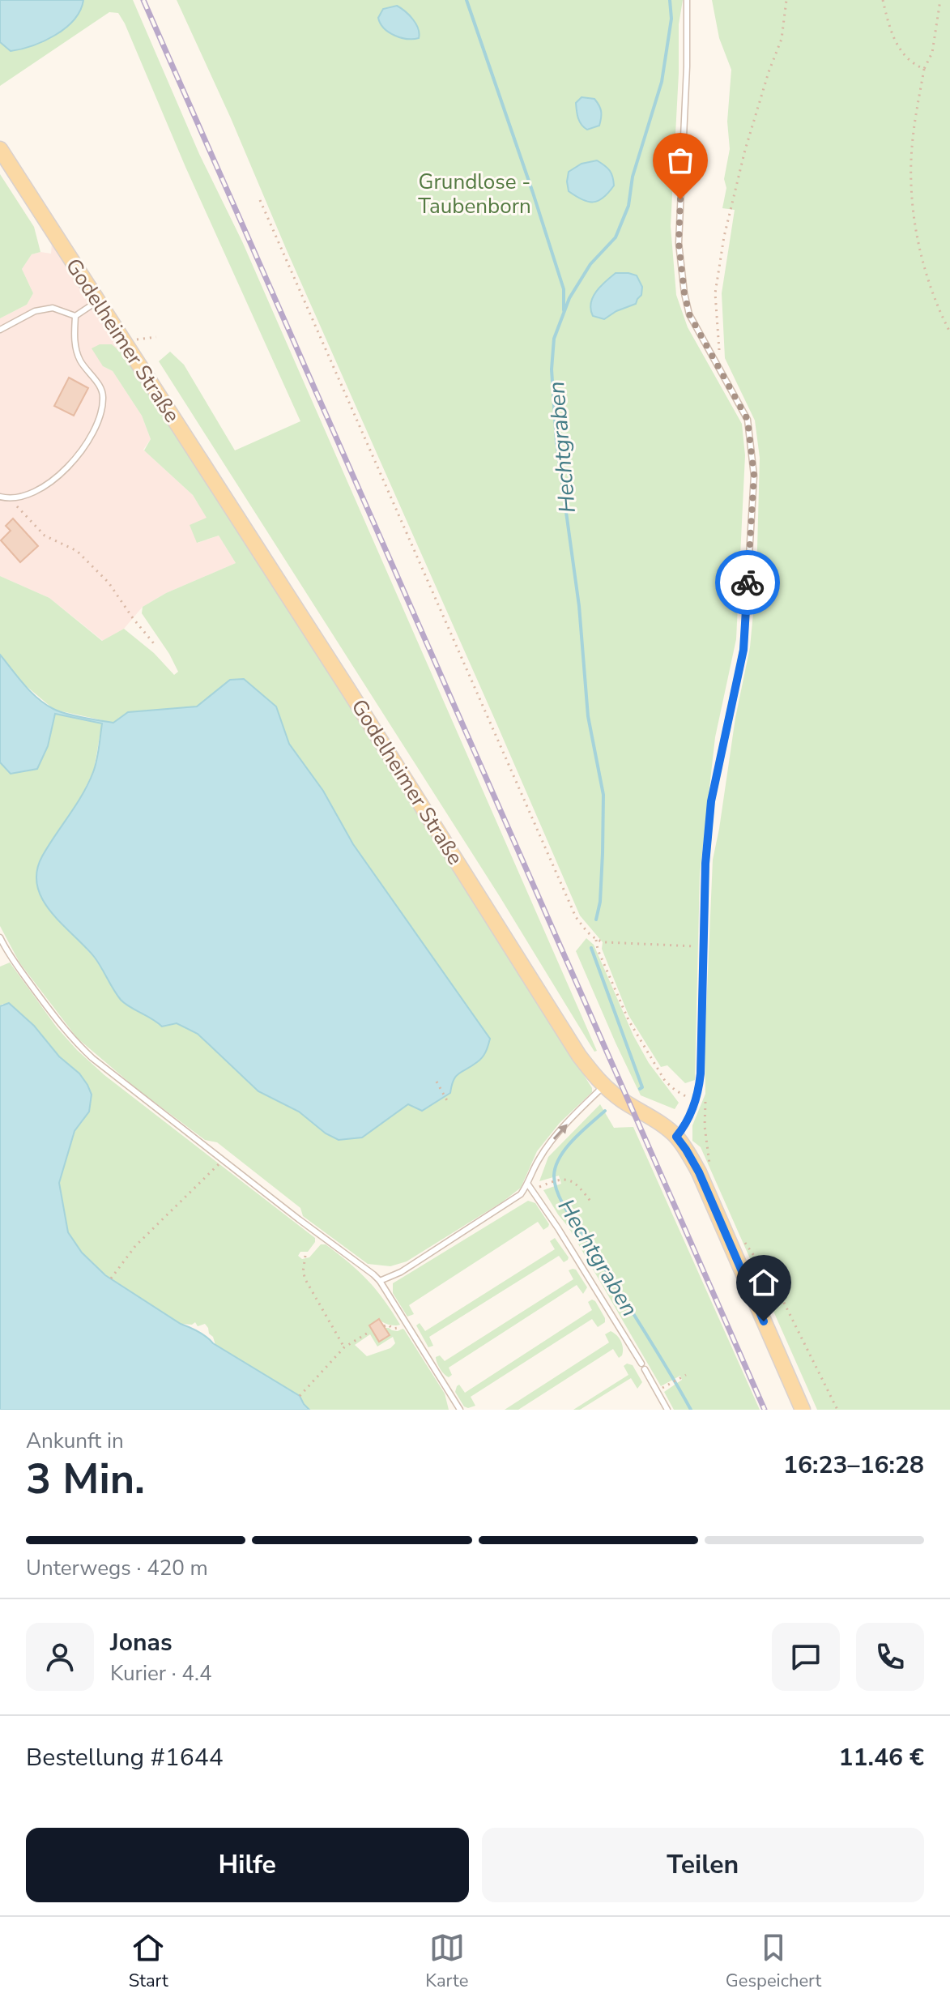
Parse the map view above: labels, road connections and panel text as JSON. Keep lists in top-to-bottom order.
{
  "streets": {
    "main road": ["Godelheimer Straße"]
  },
  "water": ["Hechtgraben"],
  "parks": ["Grundlose - Taubenborn"],
  "page": {
    "heading": ["3 Min.", "Ankunft in", "16:23–16:28"],
    "panel": [
      "Jonas",
      "Kurier · 4.4",
      "Bestellung #1644",
      "11.46 €"
    ],
    "bar": "Unterwegs · 420 m",
    "buttons": ["Hilfe", "Teilen"],
    "tabs": ["Start", "Karte", "Gespeichert"]
  }
}
